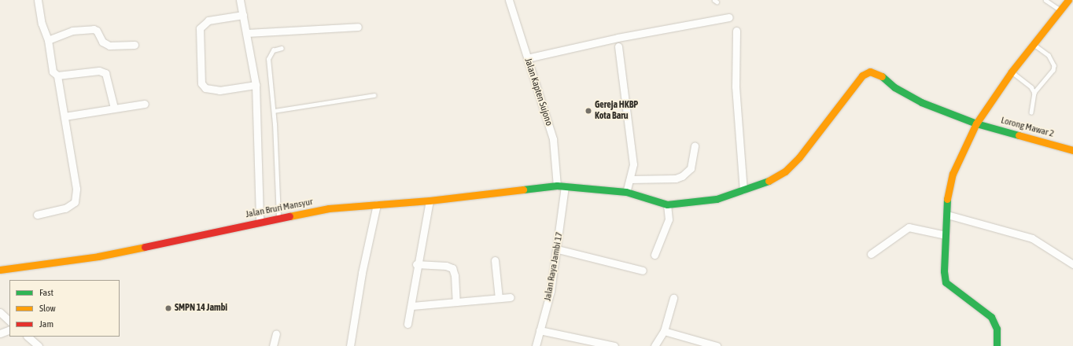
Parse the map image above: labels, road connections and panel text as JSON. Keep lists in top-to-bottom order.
{
  "streets": {
    "street": [
      "Jalan Kapten Sujono",
      "Lorong Mawar 2",
      "Jalan Bruri Mansyur",
      "Jalan Raya Jambi 17"
    ]
  },
  "crossings": [
    ["Jalan Kapten Sujono", "Jalan Bruri Mansyur"],
    ["Lorong Mawar 2", "Jalan Bruri Mansyur"],
    ["Jalan Bruri Mansyur", "Jalan Raya Jambi 17"]
  ],
  "places": ["Gereja HKBP Kota Baru", "SMPN 14 Jambi"],
  "legend": ["Fast", "Slow", "Jam"]
}
